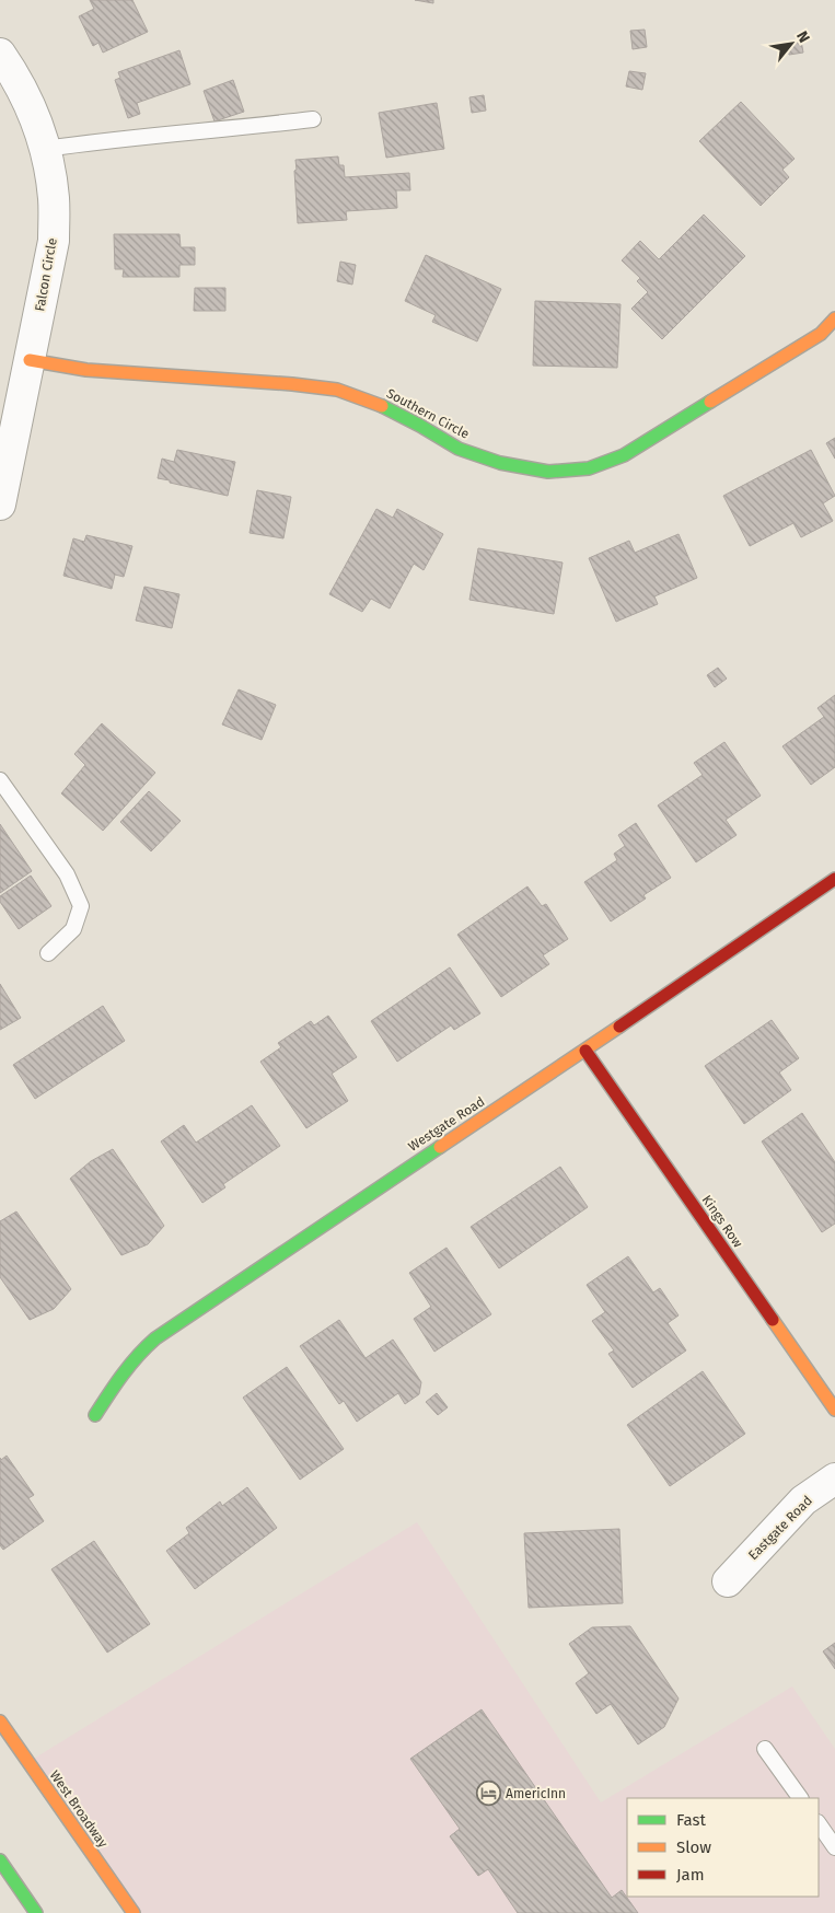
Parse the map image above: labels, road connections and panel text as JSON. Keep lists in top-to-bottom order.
{
  "streets": {
    "street": [
      "Falcon Circle",
      "Southern Circle",
      "Westgate Road",
      "Kings Row",
      "Eastgate Road",
      "West Broadway"
    ]
  },
  "crossings": [
    ["Falcon Circle", "Southern Circle"],
    ["Westgate Road", "Kings Row"]
  ],
  "places": {
    "hotel": ["AmericInn"]
  },
  "legend": ["Fast", "Slow", "Jam"],
  "north": "top right"
}
